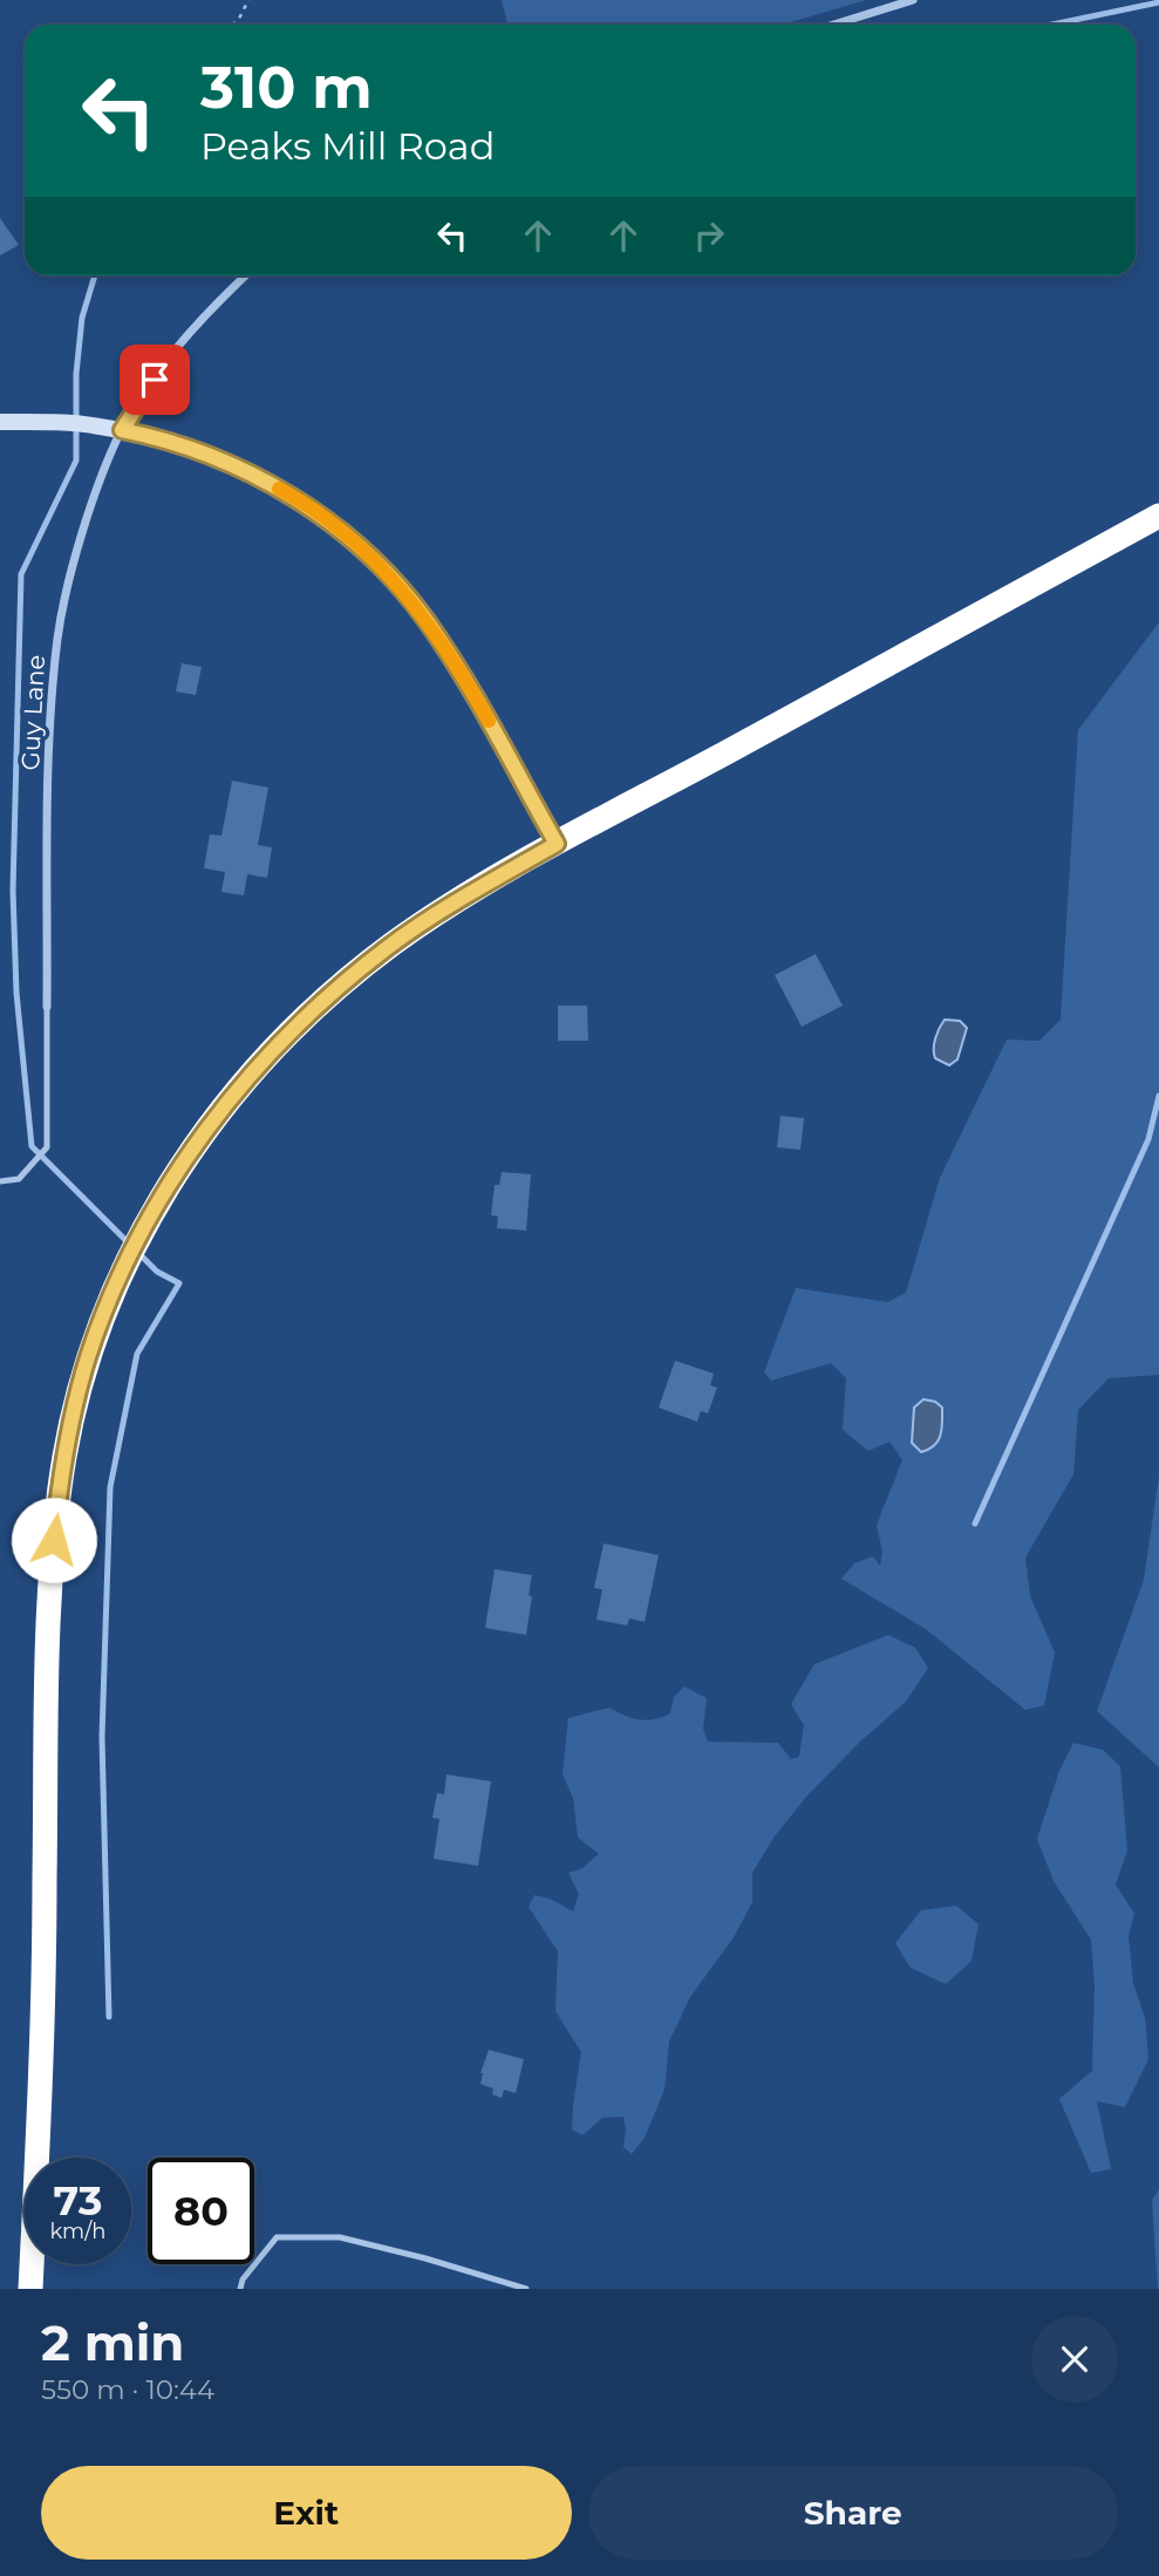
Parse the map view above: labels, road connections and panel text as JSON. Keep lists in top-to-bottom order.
{
  "streets": {
    "street": ["Guy Lane"]
  },
  "page": {
    "turn": ["310 m", "Peaks Mill Road"],
    "speed": "73 km/h",
    "limit": "80",
    "heading": ["2 min", "550 m · 10:44"],
    "buttons": ["Exit", "Share"]
  }
}
